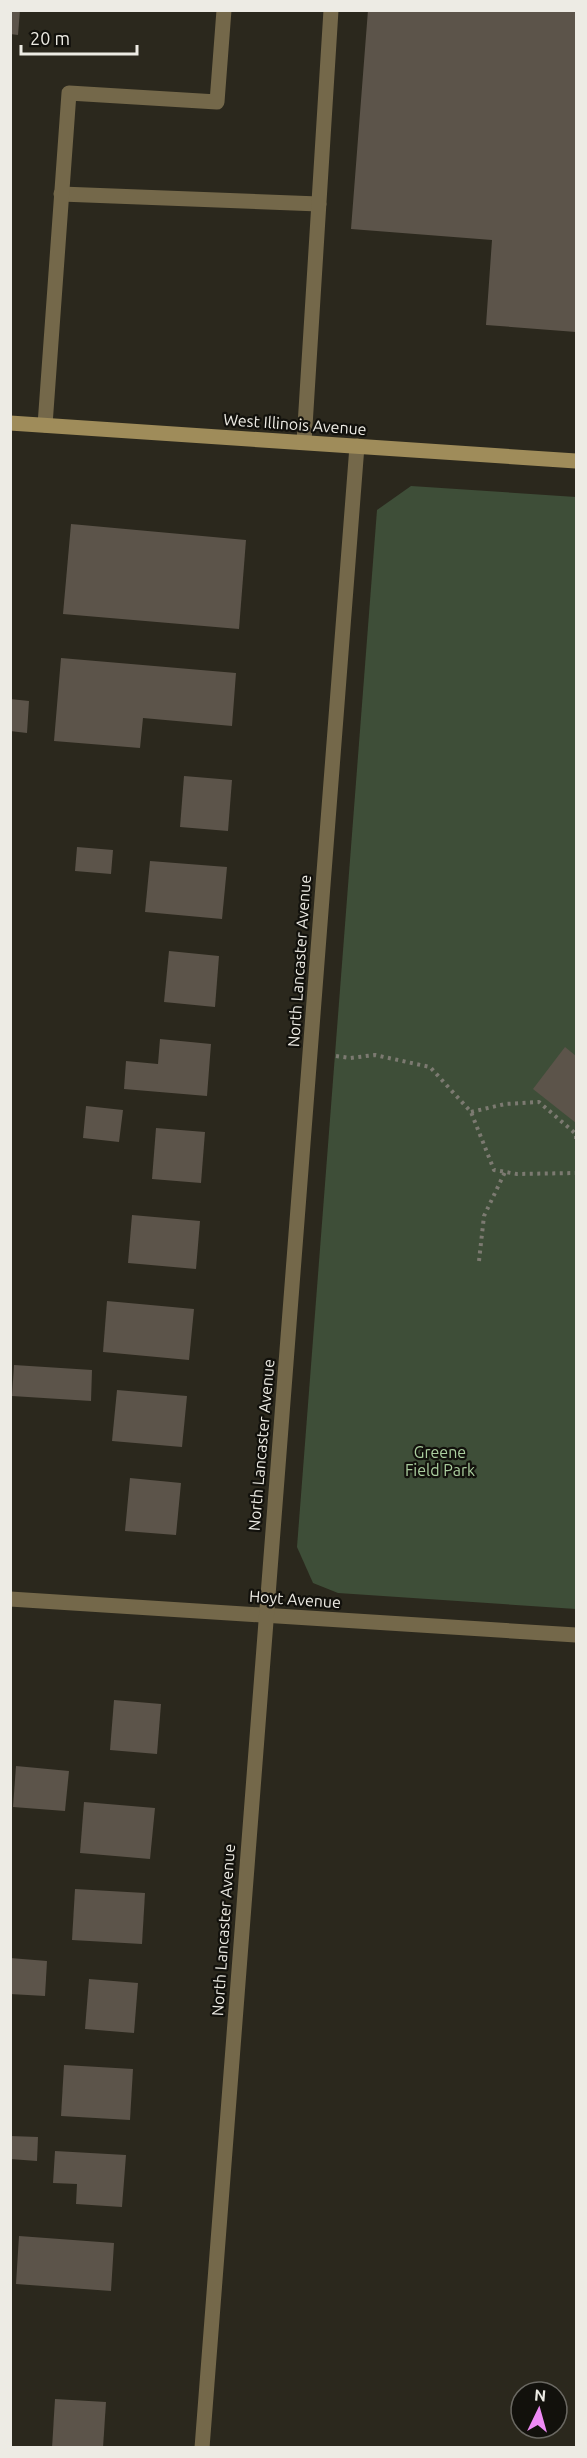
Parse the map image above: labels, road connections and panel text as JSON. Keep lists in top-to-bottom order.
{
  "streets": {
    "main road": ["West Illinois Avenue"],
    "street": ["North Lancaster Avenue", "Hoyt Avenue"]
  },
  "crossings": [
    ["West Illinois Avenue", "North Lancaster Avenue"],
    ["North Lancaster Avenue", "Hoyt Avenue"]
  ],
  "parks": ["Greene Field Park"],
  "scale_bar": "20 m",
  "north": "top"
}
